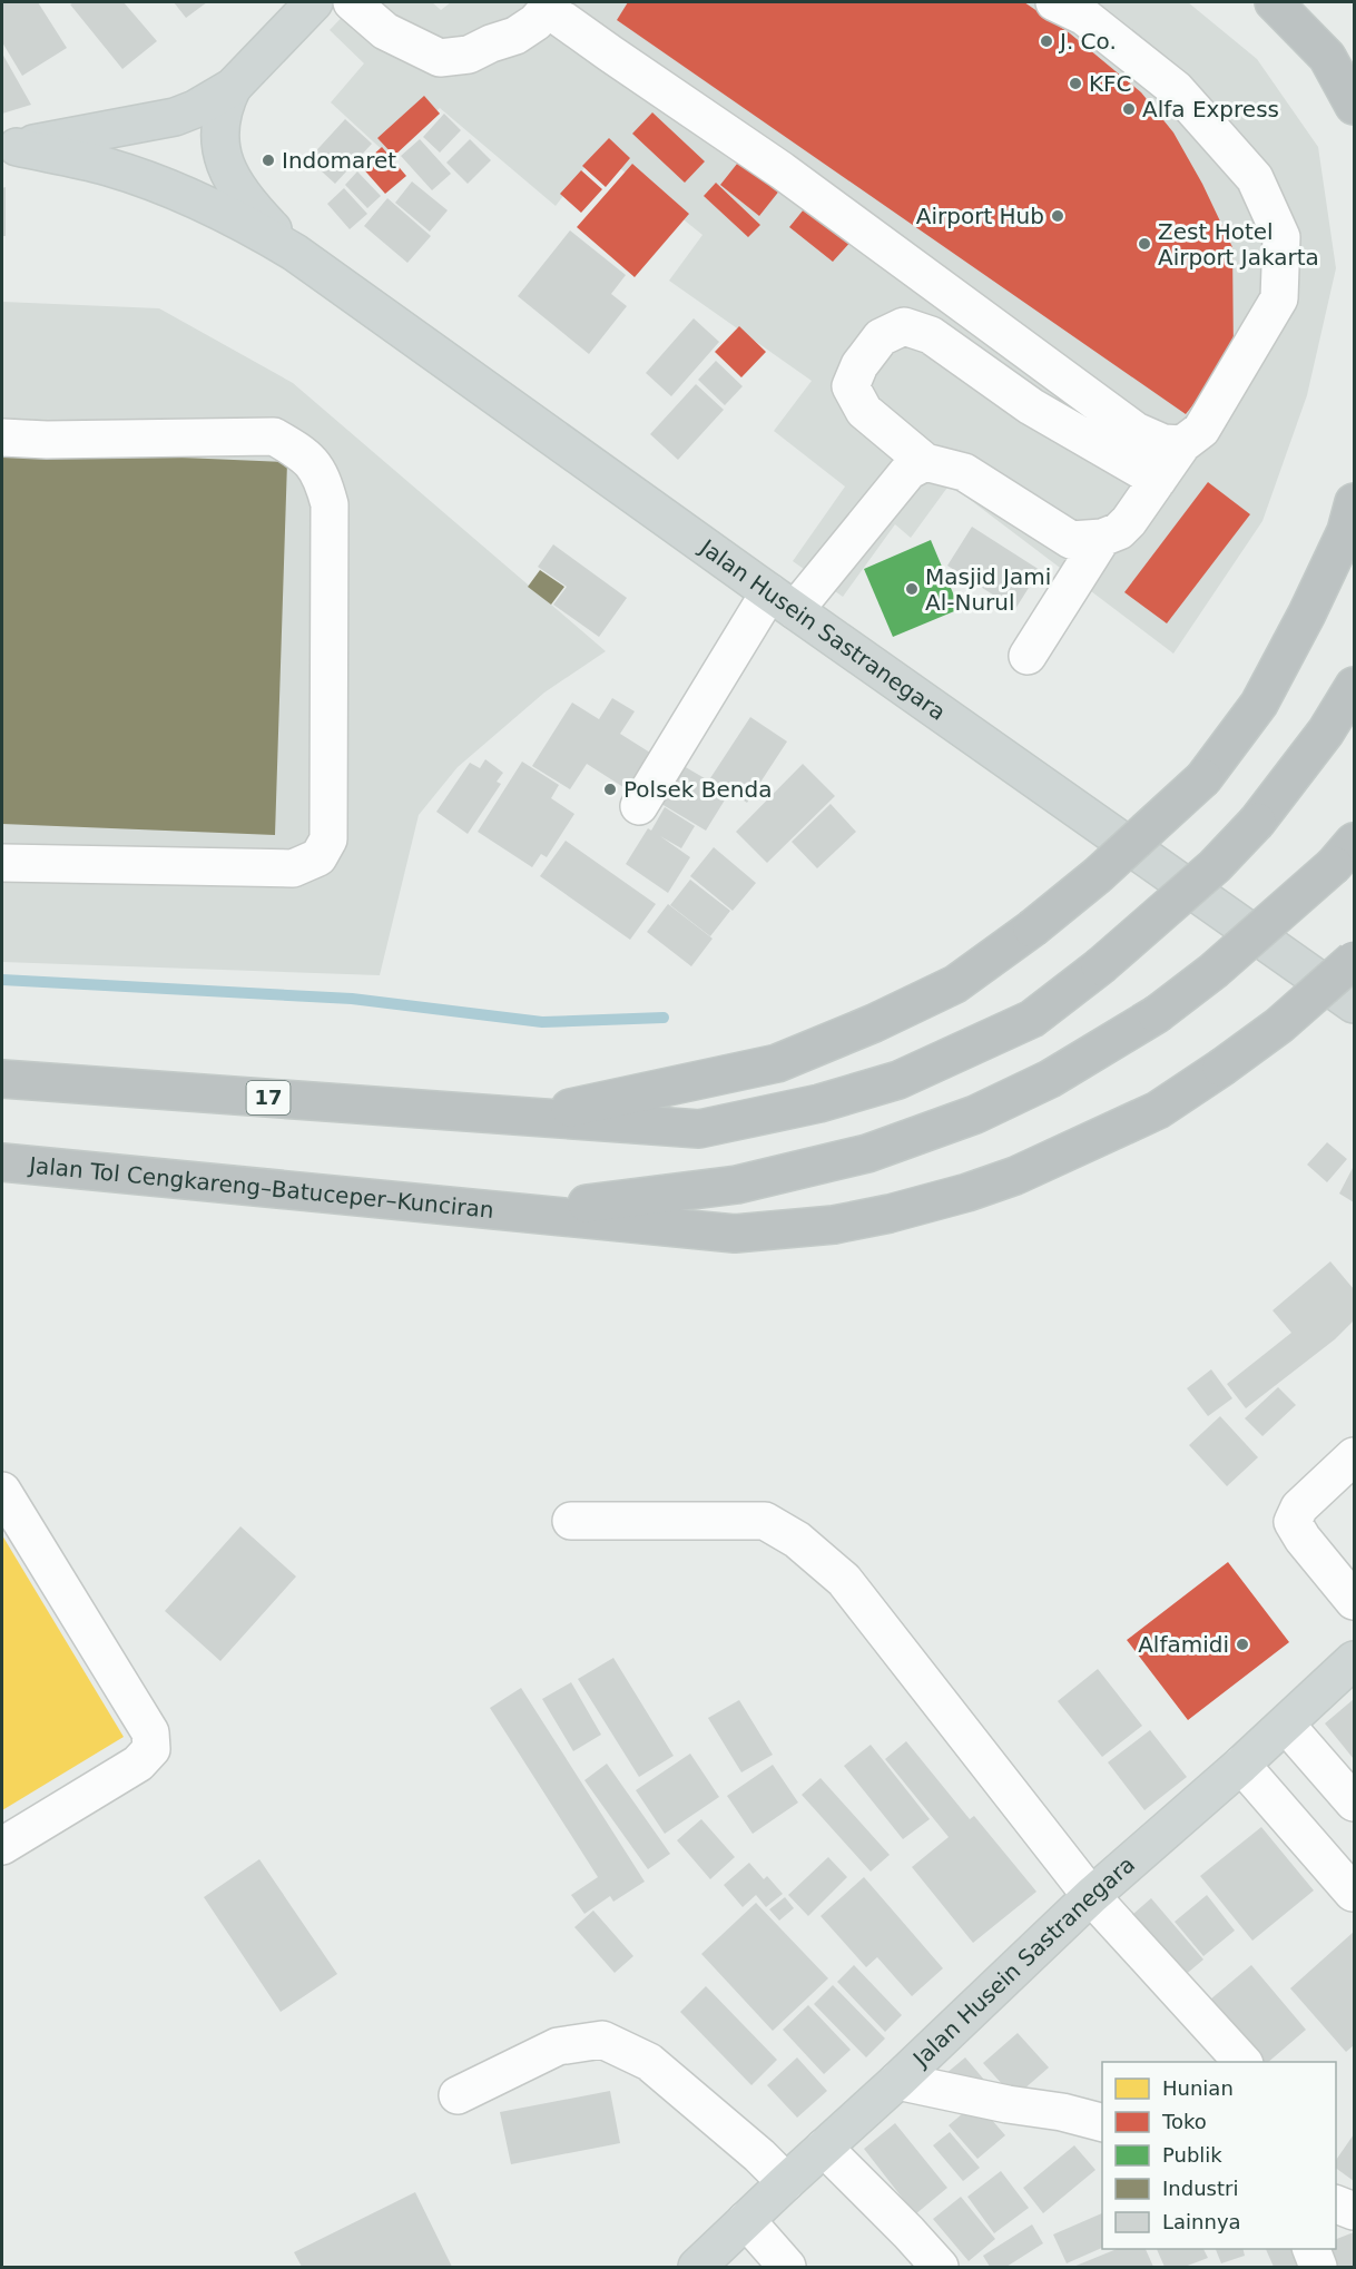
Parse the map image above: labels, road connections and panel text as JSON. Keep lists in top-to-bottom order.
{
  "streets": {
    "highway": ["17", "Jalan Tol Cengkareng–Batuceper–Kunciran"],
    "main road": ["Jalan Husein Sastranegara"]
  },
  "places": [
    "J. Co.",
    "KFC",
    "Alfa Express",
    "Indomaret",
    "Airport Hub",
    "Zest Hotel Airport Jakarta",
    "Masjid Jami Al-Nurul",
    "Polsek Benda",
    "Alfamidi"
  ],
  "legend": [
    "Hunian",
    "Toko",
    "Publik",
    "Industri",
    "Lainnya"
  ]
}
